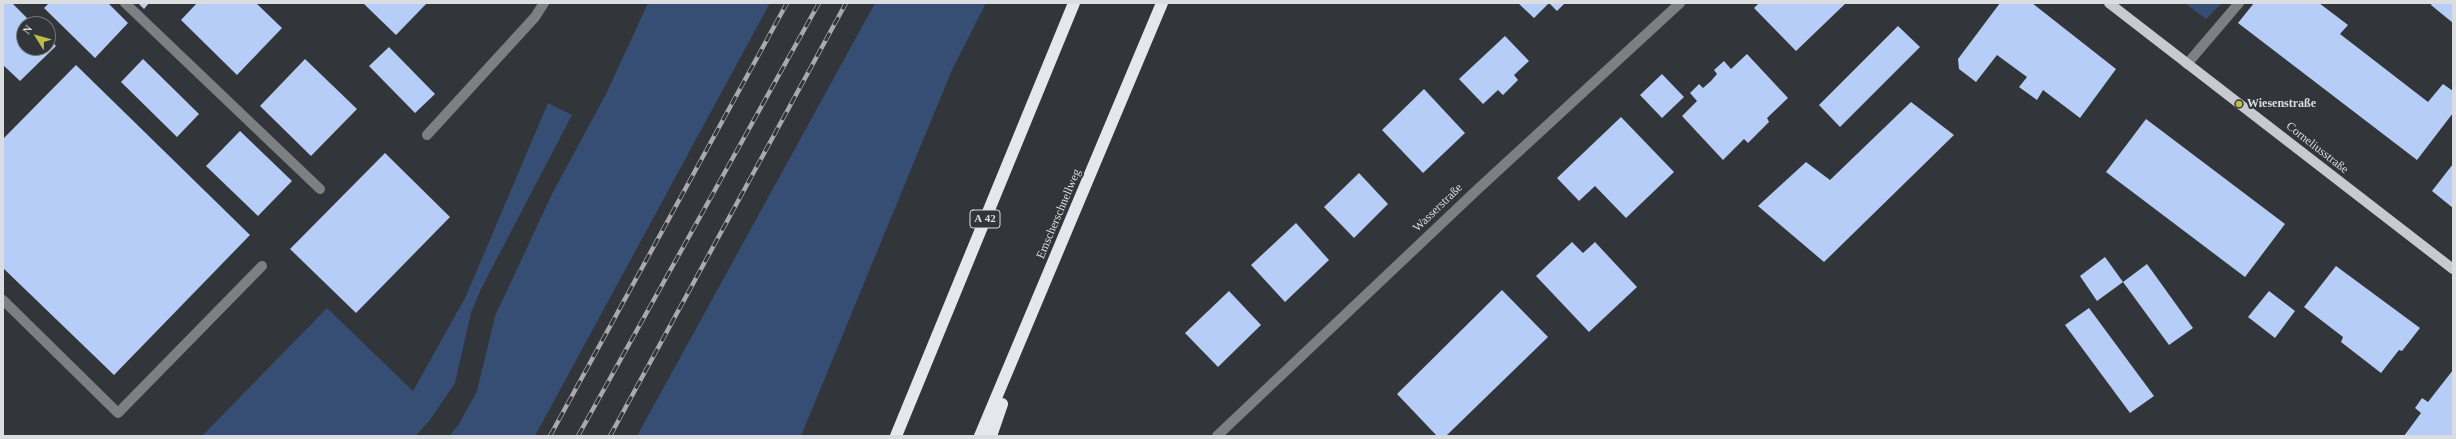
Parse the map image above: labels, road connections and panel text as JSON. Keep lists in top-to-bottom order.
{
  "streets": {
    "highway": ["Emscherschnellweg", "A 42"],
    "main road": ["Corneliusstraße"],
    "street": ["Wasserstraße"]
  },
  "places": ["Wiesenstraße"],
  "north": "top left"
}
